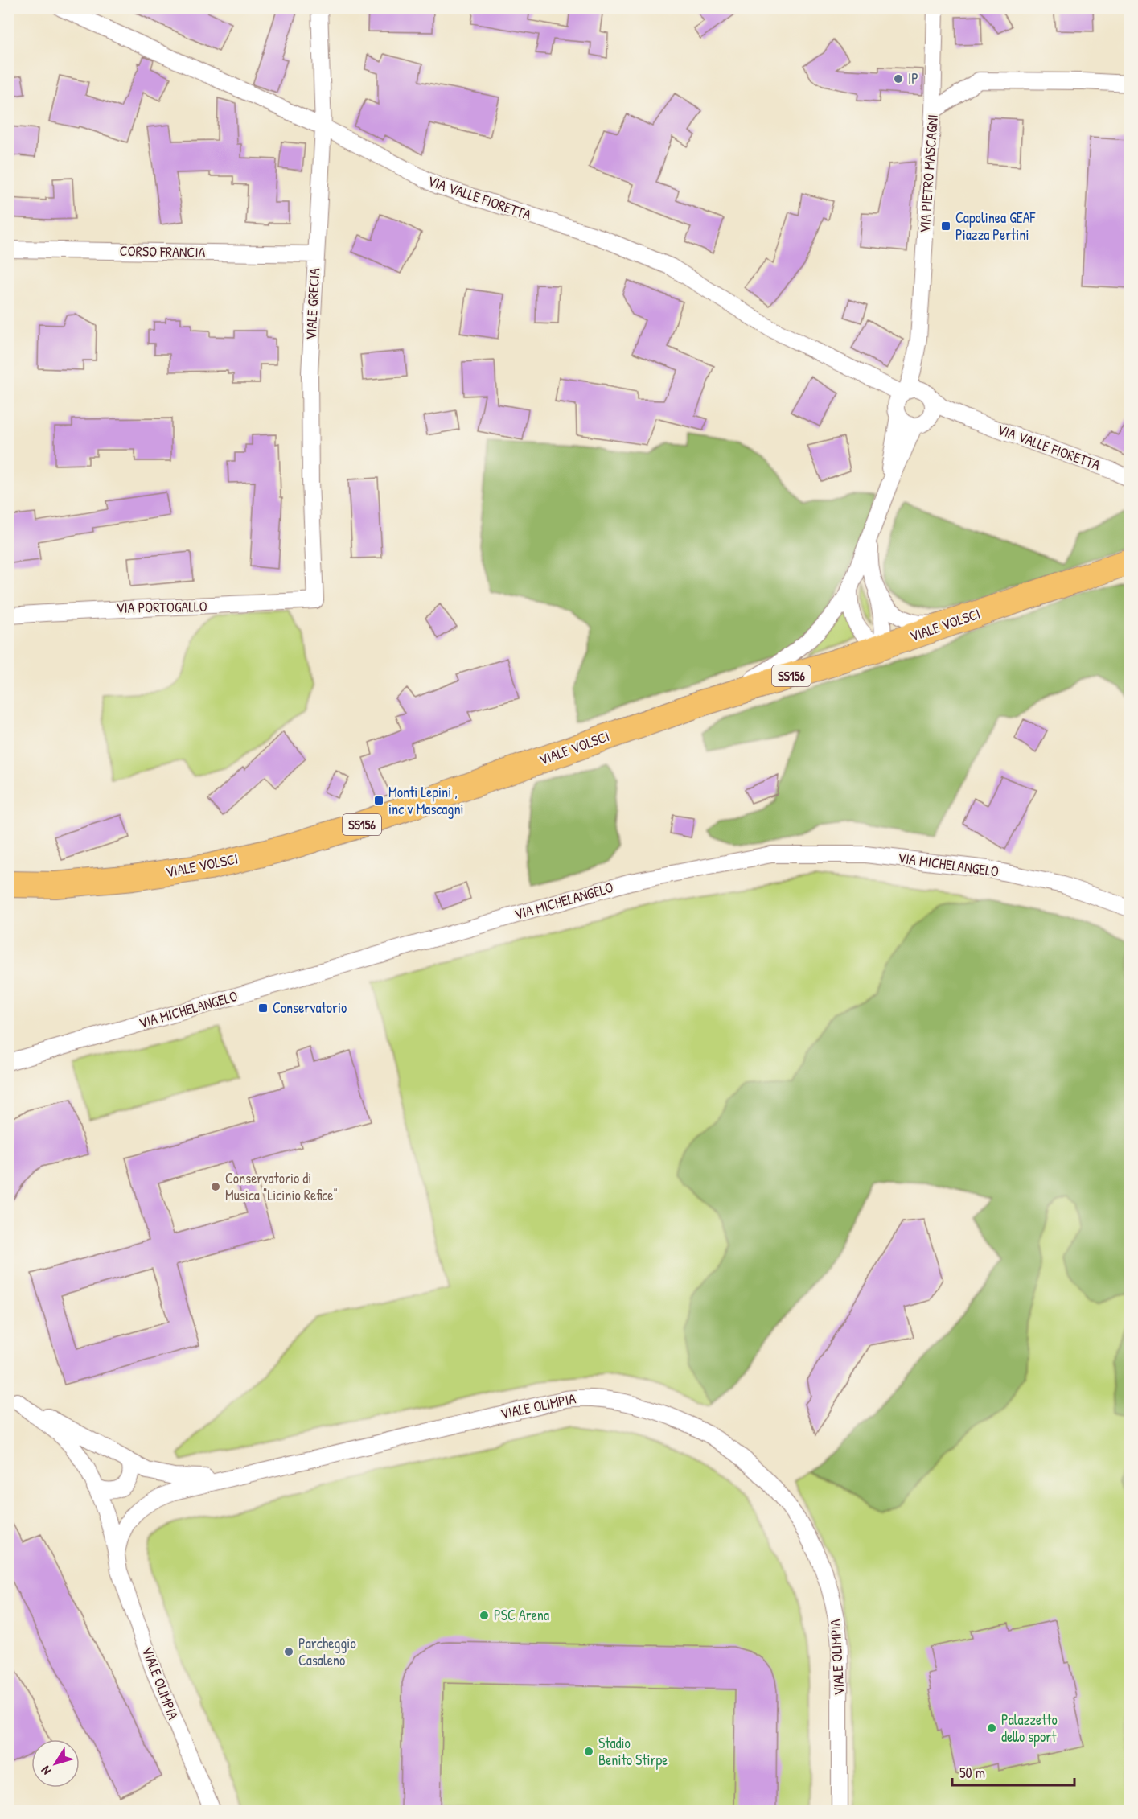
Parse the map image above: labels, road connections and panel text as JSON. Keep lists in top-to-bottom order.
{
  "streets": {
    "main road": ["VIALE VOLSCI", "SS156"],
    "street": [
      "VIA PIETRO MASCAGNI",
      "VIA VALLE FIORETTA",
      "CORSO FRANCIA",
      "VIALE GRECIA",
      "VIA PORTOGALLO",
      "VIA MICHELANGELO",
      "VIALE OLIMPIA"
    ]
  },
  "crossings": [
    ["VIA PIETRO MASCAGNI", "VIA VALLE FIORETTA"],
    ["VIA PIETRO MASCAGNI", "VIALE VOLSCI"],
    ["VIA VALLE FIORETTA", "VIALE GRECIA"],
    ["CORSO FRANCIA", "VIALE GRECIA"],
    ["VIALE GRECIA", "VIA PORTOGALLO"]
  ],
  "places": {
    "other": [
      "IP",
      "Conservatorio di Musica \"Licinio Refice\"",
      "PSC Arena",
      "Parcheggio Casaleno",
      "Palazzetto dello sport",
      "Stadio Benito Stirpe"
    ],
    "transit": ["Capolinea GEAF Piazza Pertini", "Monti Lepini , inc v Mascagni", "Conservatorio"]
  },
  "scale_bar": "50 m",
  "north": "bottom left"
}
